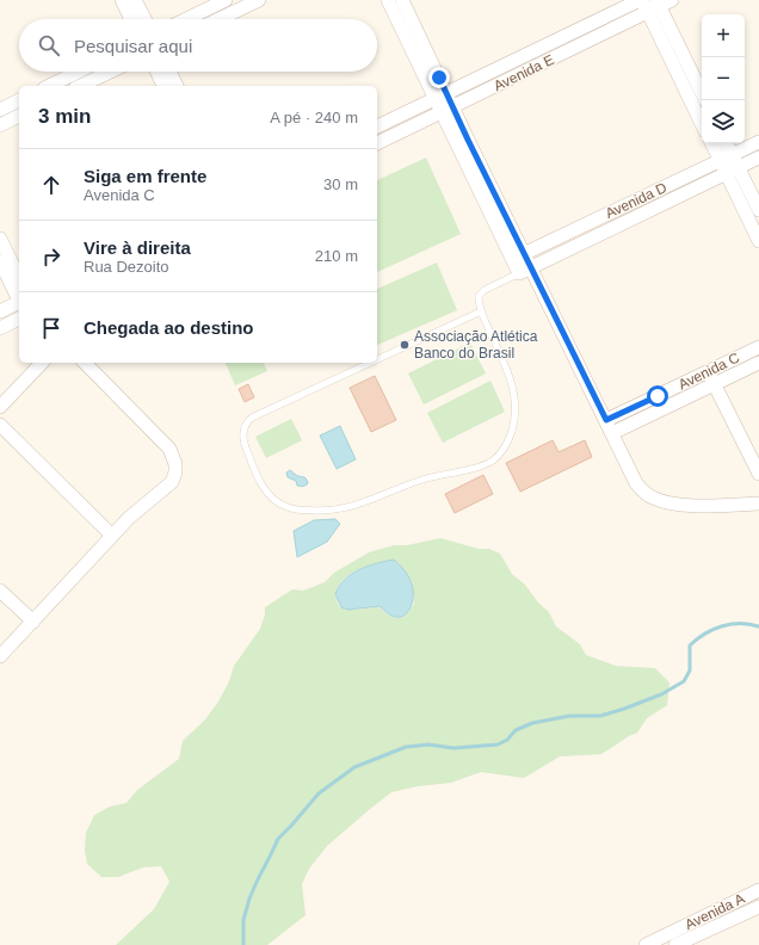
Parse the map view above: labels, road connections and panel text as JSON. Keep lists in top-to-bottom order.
{
  "streets": {
    "street": [
      "Avenida E",
      "Avenida D",
      "Avenida C",
      "Avenida A"
    ]
  },
  "places": ["Associação Atlética Banco do Brasil"],
  "page": {
    "map_buttons": ["+", "−"],
    "search": "Pesquisar aqui",
    "heading": ["3 min", "A pé · 240 m"],
    "list": [
      ["Siga em frente", "Avenida C", "30 m"],
      ["Vire à direita", "Rua Dezoito", "210 m"],
      "Chegada ao destino"
    ]
  }
}
